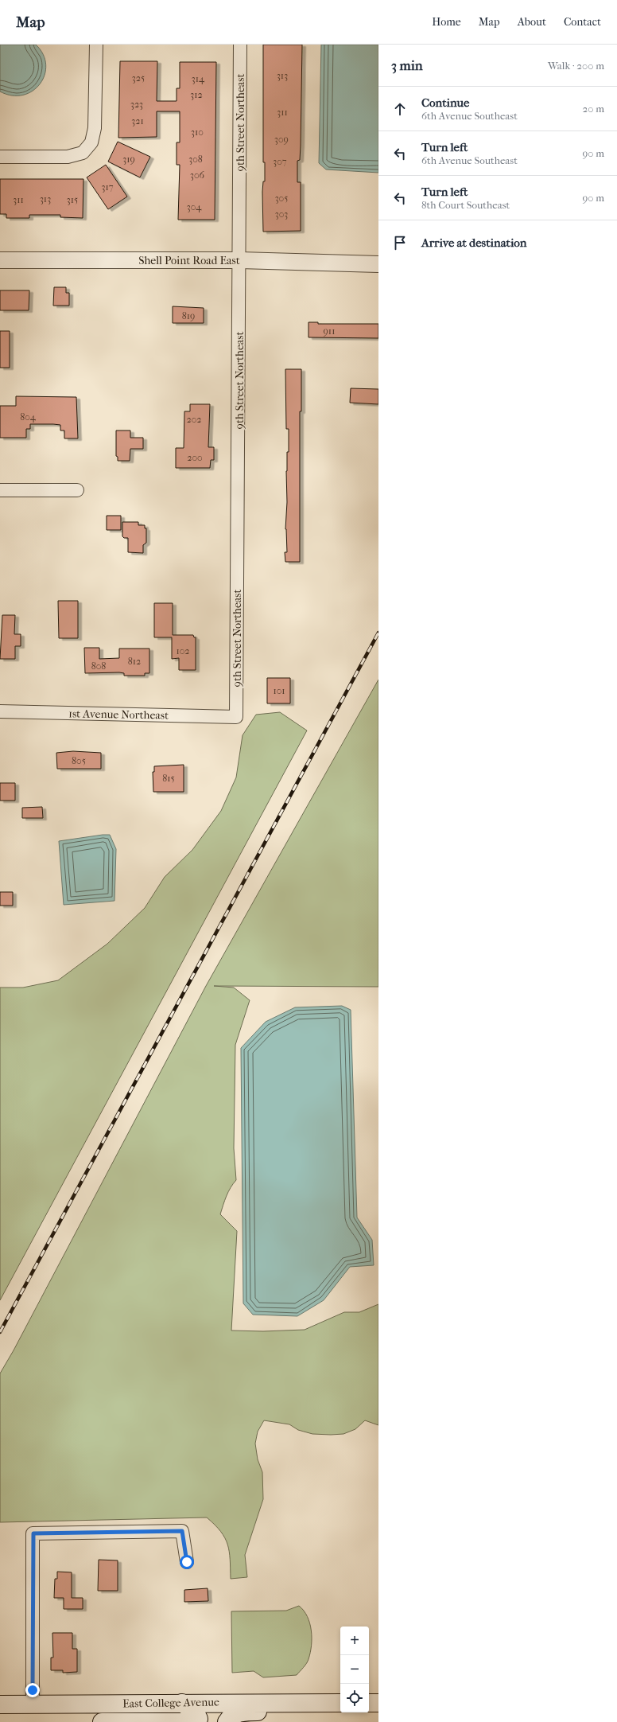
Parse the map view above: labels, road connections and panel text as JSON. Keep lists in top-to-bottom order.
{
  "streets": {
    "main road": ["East College Avenue"],
    "street": ["9th Street Northeast", "Shell Point Road East", "1st Avenue Northeast"]
  },
  "crossings": [
    ["9th Street Northeast", "Shell Point Road East"],
    ["9th Street Northeast", "1st Avenue Northeast"]
  ],
  "house_numbers": [
    "313",
    "325",
    "314",
    "312",
    "323",
    "311",
    "321",
    "310",
    "309",
    "319",
    "308",
    "307",
    "306",
    "317",
    "305",
    "313",
    "311",
    "315",
    "304",
    "303",
    "819",
    "911",
    "804",
    "202",
    "200",
    "102",
    "812",
    "808",
    "101",
    "805",
    "815"
  ],
  "page": {
    "header": "Map",
    "nav": [
      "Home",
      "Map",
      "About",
      "Contact"
    ],
    "heading": ["3 min", "Walk · 200 m"],
    "list": [
      ["Continue", "6th Avenue Southeast", "20 m"],
      ["Turn left", "6th Avenue Southeast", "90 m"],
      ["Turn left", "8th Court Southeast", "90 m"],
      "Arrive at destination"
    ],
    "map_buttons": ["+", "−"]
  }
}
